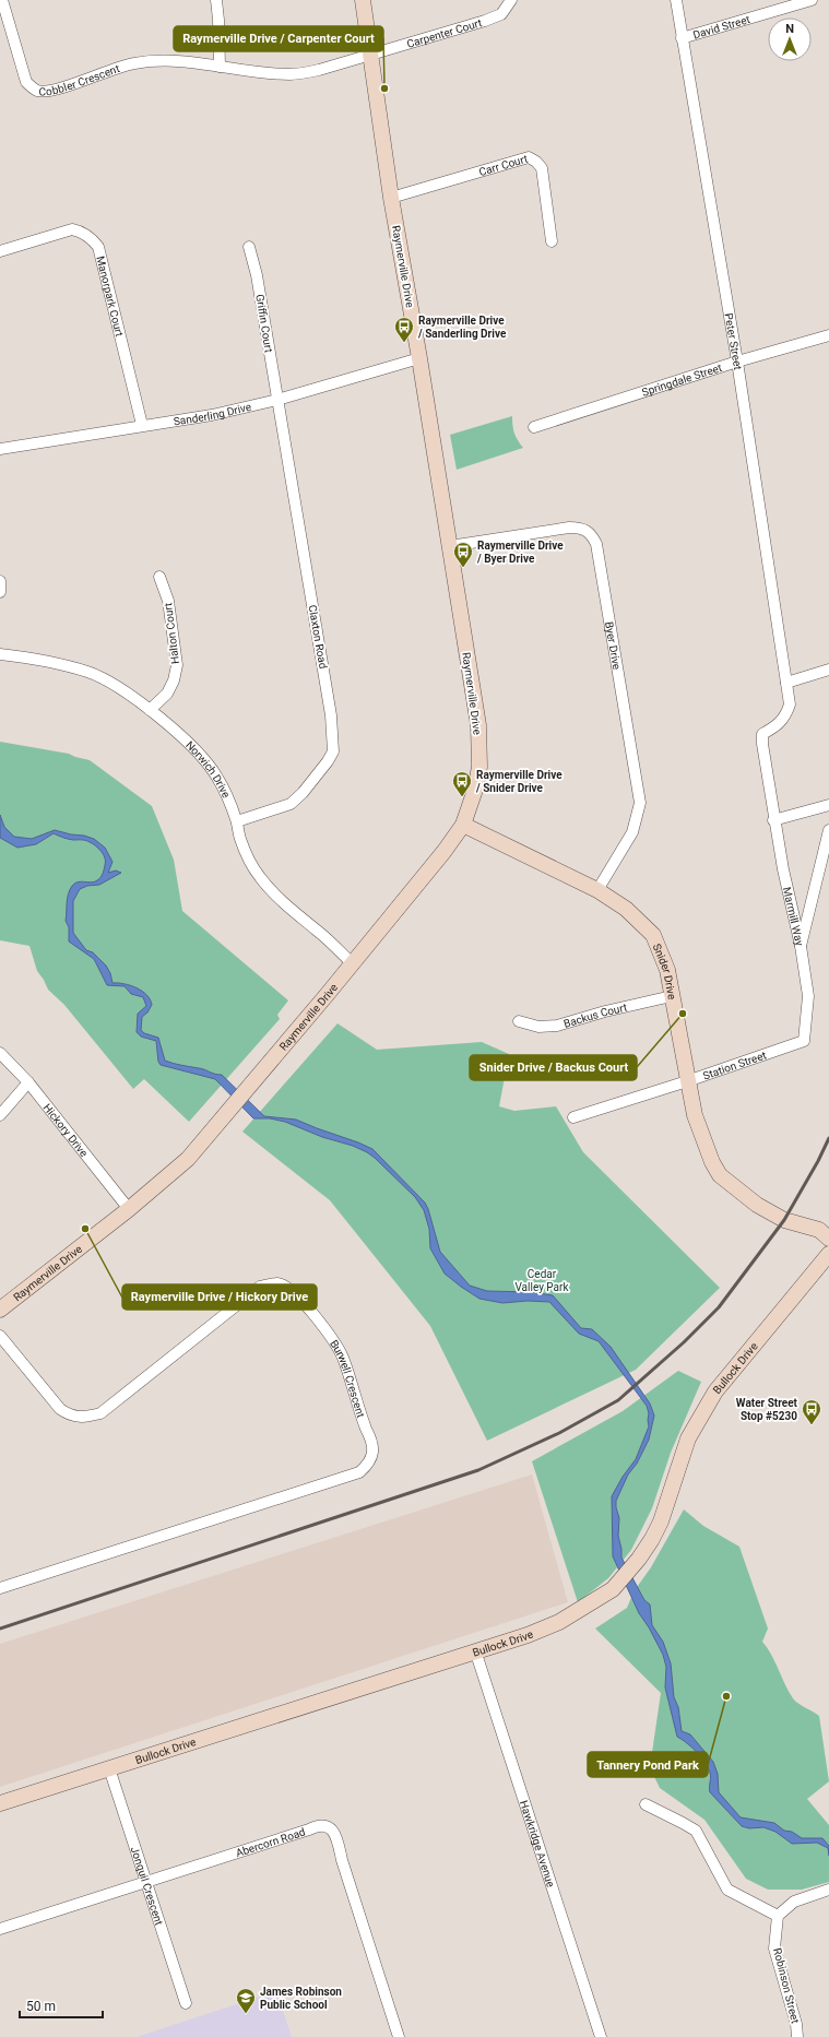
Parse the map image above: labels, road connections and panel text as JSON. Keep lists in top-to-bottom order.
{
  "streets": {
    "street": [
      "David Street",
      "Carpenter Court",
      "Cobbler Crescent",
      "Carr Court",
      "Raymerville Drive",
      "Manorpark Court",
      "Griffin Court",
      "Peter Street",
      "Springdale Street",
      "Sanderling Drive",
      "Halton Court",
      "Claxton Road",
      "Byer Drive",
      "Norwich Drive",
      "Marmill Way",
      "Snider Drive",
      "Backus Court",
      "Station Street",
      "Hickory Drive",
      "Bullock Drive",
      "Burwell Crescent",
      "Abercorn Road",
      "Hawkridge Avenue",
      "Jonquil Crescent",
      "Robinson Street"
    ]
  },
  "crossings": [
    ["David Street", "Peter Street"],
    ["Carpenter Court", "Cobbler Crescent"],
    ["Carpenter Court", "Raymerville Drive"],
    ["Cobbler Crescent", "Raymerville Drive"],
    ["Carr Court", "Raymerville Drive"],
    ["Raymerville Drive", "Sanderling Drive"],
    ["Raymerville Drive", "Byer Drive"],
    ["Raymerville Drive", "Norwich Drive"],
    ["Raymerville Drive", "Snider Drive"],
    ["Raymerville Drive", "Hickory Drive"],
    ["Manorpark Court", "Sanderling Drive"],
    ["Griffin Court", "Sanderling Drive"],
    ["Griffin Court", "Claxton Road"],
    ["Peter Street", "Springdale Street"],
    ["Peter Street", "Marmill Way"],
    ["Sanderling Drive", "Claxton Road"],
    ["Halton Court", "Norwich Drive"],
    ["Claxton Road", "Norwich Drive"],
    ["Byer Drive", "Snider Drive"],
    ["Marmill Way", "Station Street"],
    ["Snider Drive", "Backus Court"],
    ["Snider Drive", "Station Street"],
    ["Bullock Drive", "Hawkridge Avenue"],
    ["Bullock Drive", "Jonquil Crescent"],
    ["Abercorn Road", "Jonquil Crescent"]
  ],
  "parks": ["Cedar Valley Park"],
  "places": {
    "other": [
      "Raymerville Drive / Carpenter Court",
      "Snider Drive / Backus Court",
      "Raymerville Drive / Hickory Drive",
      "Tannery Pond Park"
    ],
    "bus stop": [
      "Raymerville Drive / Sanderling Drive",
      "Raymerville Drive / Byer Drive",
      "Raymerville Drive / Snider Drive",
      "Water Street Stop #5230"
    ],
    "school or university": ["James Robinson Public School"]
  },
  "scale_bar": "50 m",
  "north": "top"
}
